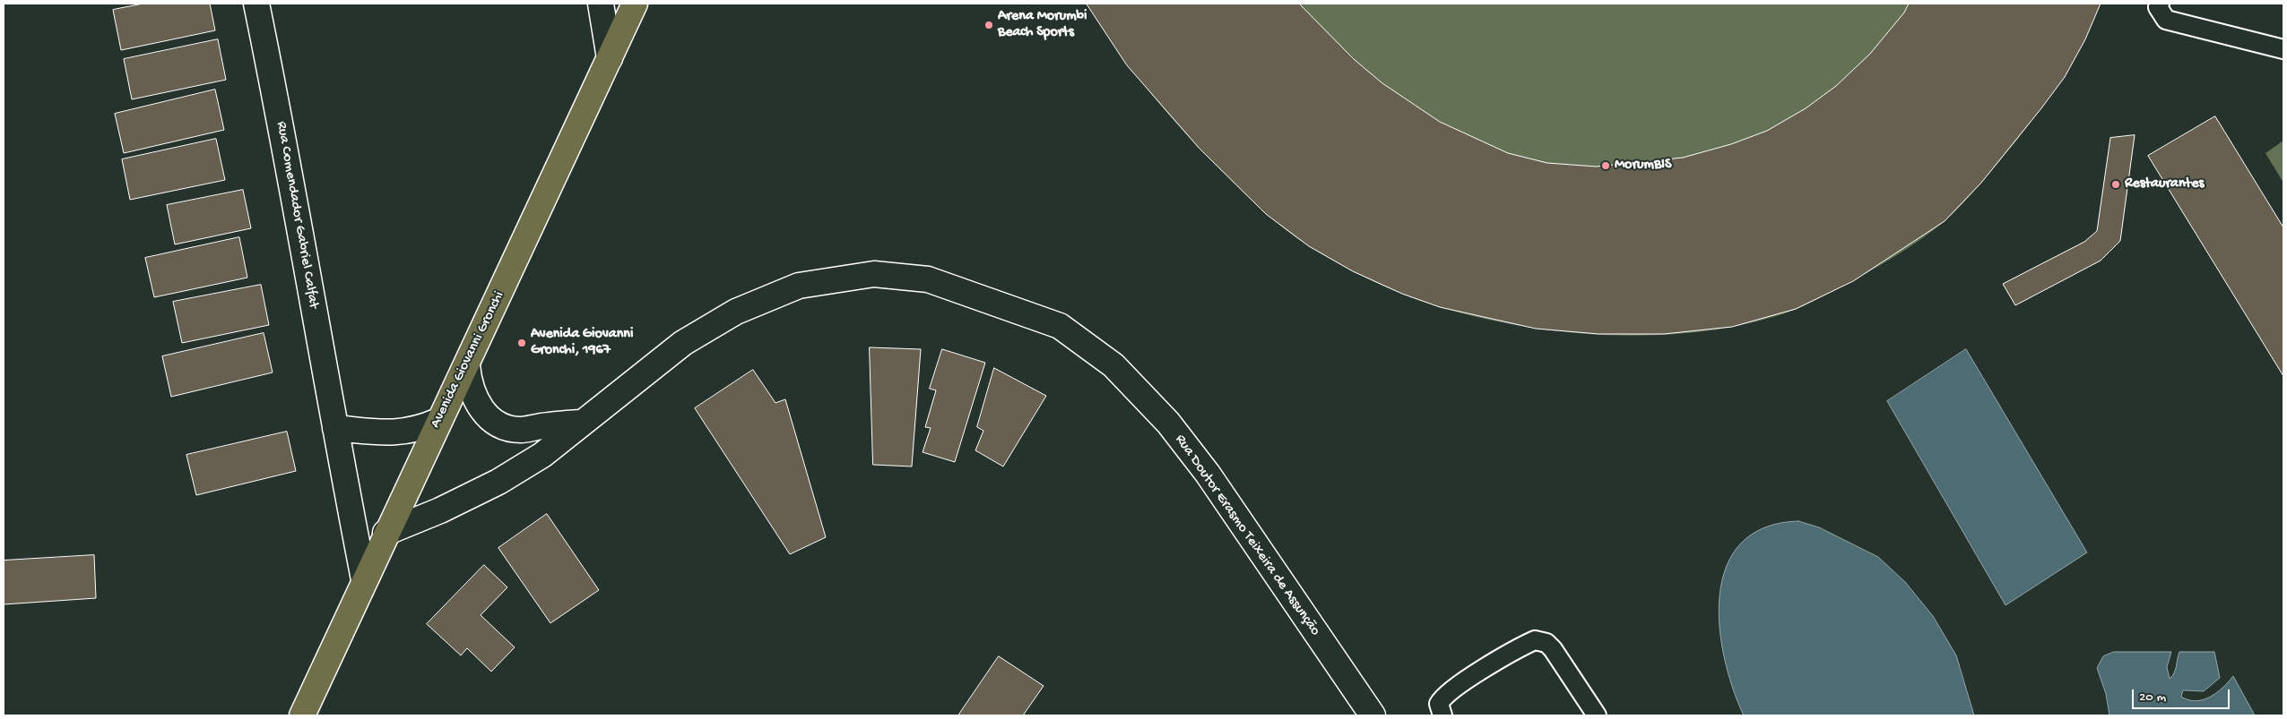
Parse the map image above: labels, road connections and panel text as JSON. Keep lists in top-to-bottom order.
{
  "streets": {
    "main road": ["Avenida Giovanni Gronchi"],
    "street": ["Rua Comendador Gabriel Calfat", "Rua Doutor Erasmo Teixeira de Assunção"]
  },
  "crossings": [
    ["Rua Comendador Gabriel Calfat", "Avenida Giovanni Gronchi"],
    ["Avenida Giovanni Gronchi", "Rua Doutor Erasmo Teixeira de Assunção"]
  ],
  "places": [
    "Arena Morumbi Beach Sports",
    "MorumBIS",
    "Restaurantes",
    "Avenida Giovanni Gronchi, 1967"
  ],
  "scale_bar": "20 m"
}
